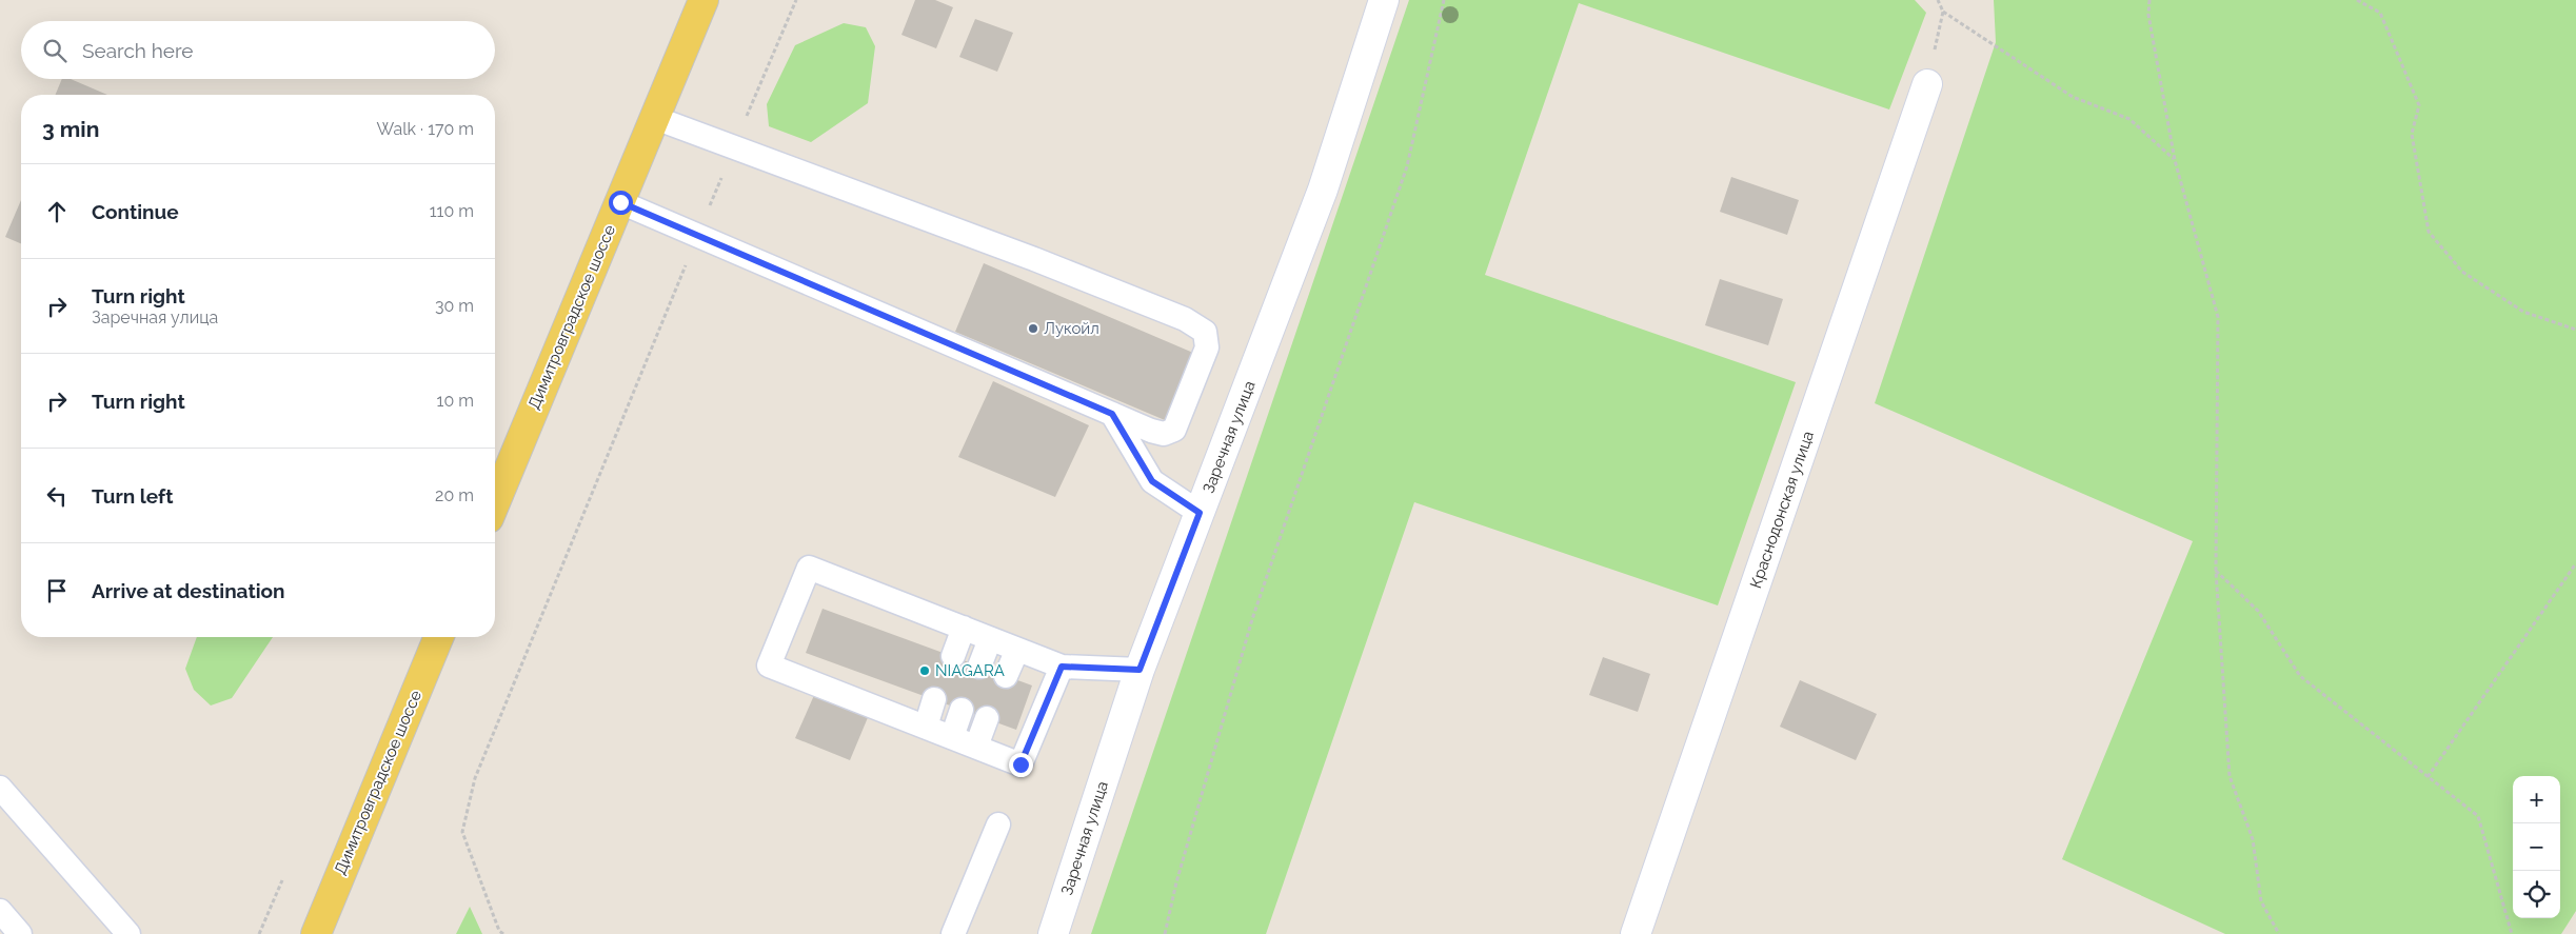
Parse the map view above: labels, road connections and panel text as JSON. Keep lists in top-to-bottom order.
{
  "streets": {
    "main road": ["Димитровградское шоссе"],
    "street": ["Заречная улица", "Краснодонская улица"]
  },
  "places": ["Лукойл", "NIAGARA"],
  "page": {
    "search": "Search here",
    "heading": ["3 min", "Walk · 170 m"],
    "list": [
      ["Continue", "110 m"],
      ["Turn right", "Заречная улица", "30 m"],
      ["Turn right", "10 m"],
      ["Turn left", "20 m"],
      "Arrive at destination"
    ],
    "map_buttons": ["+", "−"]
  }
}
